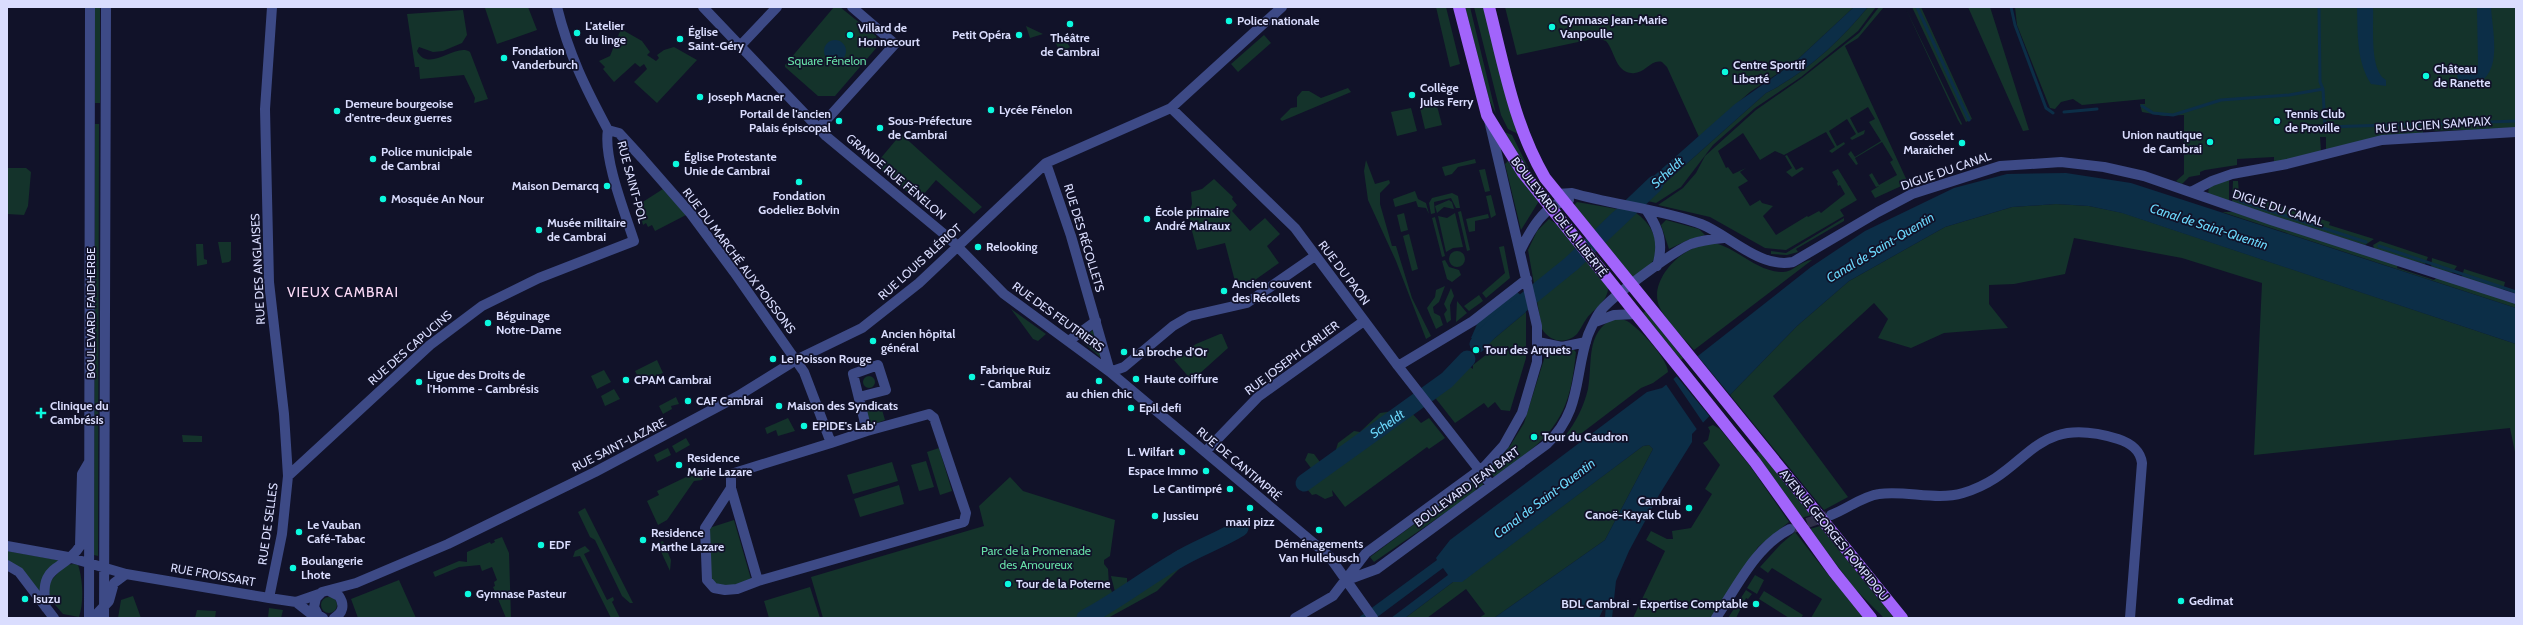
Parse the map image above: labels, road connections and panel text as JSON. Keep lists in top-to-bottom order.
{
  "streets": {
    "main road": ["BOULEVARD DE LA LIBERTÉ", "AVENUE GEORGES POMPIDOU"],
    "street": [
      "RUE LUCIEN SAMPAIX",
      "DIGUE DU CANAL",
      "GRANDE RUE FÉNELON",
      "RUE SAINT-POL",
      "RUE DES RÉCOLLETS",
      "RUE DU MARCHÉ AUX POISSONS",
      "RUE LOUIS BLÉRIOT",
      "RUE DES ANGLAISES",
      "RUE DU PAON",
      "BOULEVARD FAIDHERBE",
      "RUE DES FEUTRIERS",
      "RUE DES CAPUCINS",
      "RUE JOSEPH CARLIER",
      "RUE SAINT-LAZARE",
      "RUE DE CANTIMPRÉ",
      "BOULEVARD JEAN BART",
      "RUE DE SELLES",
      "RUE FROISSART"
    ]
  },
  "crossings": [
    ["RUE LUCIEN SAMPAIX", "DIGUE DU CANAL"],
    ["DIGUE DU CANAL", "BOULEVARD DE LA LIBERTÉ"],
    ["DIGUE DU CANAL", "BOULEVARD JEAN BART"],
    ["GRANDE RUE FÉNELON", "RUE LOUIS BLÉRIOT"],
    ["GRANDE RUE FÉNELON", "RUE DES FEUTRIERS"],
    ["RUE SAINT-POL", "RUE DU MARCHÉ AUX POISSONS"],
    ["RUE SAINT-POL", "RUE DES CAPUCINS"],
    ["BOULEVARD DE LA LIBERTÉ", "BOULEVARD JEAN BART"],
    ["BOULEVARD DE LA LIBERTÉ", "AVENUE GEORGES POMPIDOU"],
    ["RUE DES RÉCOLLETS", "RUE LOUIS BLÉRIOT"],
    ["RUE DES RÉCOLLETS", "RUE DES FEUTRIERS"],
    ["RUE DES RÉCOLLETS", "RUE DE CANTIMPRÉ"],
    ["RUE DU MARCHÉ AUX POISSONS", "RUE LOUIS BLÉRIOT"],
    ["RUE DU MARCHÉ AUX POISSONS", "RUE SAINT-LAZARE"],
    ["RUE LOUIS BLÉRIOT", "RUE DU PAON"],
    ["RUE LOUIS BLÉRIOT", "RUE DES FEUTRIERS"],
    ["RUE LOUIS BLÉRIOT", "RUE SAINT-LAZARE"],
    ["RUE DES ANGLAISES", "RUE DES CAPUCINS"],
    ["RUE DES ANGLAISES", "RUE DE SELLES"],
    ["RUE DU PAON", "RUE JOSEPH CARLIER"],
    ["RUE DU PAON", "BOULEVARD JEAN BART"],
    ["BOULEVARD FAIDHERBE", "RUE FROISSART"],
    ["RUE DES FEUTRIERS", "RUE DE CANTIMPRÉ"],
    ["RUE DES CAPUCINS", "RUE DE SELLES"],
    ["RUE JOSEPH CARLIER", "RUE DE CANTIMPRÉ"],
    ["RUE SAINT-LAZARE", "RUE FROISSART"],
    ["RUE DE CANTIMPRÉ", "BOULEVARD JEAN BART"],
    ["RUE DE SELLES", "RUE FROISSART"]
  ],
  "districts": ["VIEUX CAMBRAI"],
  "water": ["Scheldt", "Canal de Saint-Quentin"],
  "parks": ["Square Fénelon", "Parc de la Promenade des Amoureux"],
  "places": {
    "other": [
      "Police nationale",
      "Théâtre de Cambrai",
      "Gymnase Jean-Marie Vanpoulle",
      "L'atelier du linge",
      "Villard de Honnecourt",
      "Petit Opéra",
      "Église Saint-Géry",
      "Fondation Vanderburch",
      "Centre Sportif Liberté",
      "Château de Ranette",
      "Collège Jules Ferry",
      "Joseph Macner",
      "Lycée Fénelon",
      "Demeure bourgeoise d'entre-deux guerres",
      "Portail de l'ancien Palais épiscopal",
      "Tennis Club de Proville",
      "Sous-Préfecture de Cambrai",
      "Union nautique de Cambrai",
      "Gosselet Maraîcher",
      "Police municipale de Cambrai",
      "Église Protestante Unie de Cambrai",
      "Fondation Godeliez Bolvin",
      "Maison Demarcq",
      "Mosquée An Nour",
      "École primaire André Malraux",
      "Musée militaire de Cambrai",
      "Relooking",
      "Ancien couvent des Récollets",
      "Béguinage Notre-Dame",
      "Ancien hôpital général",
      "Tour des Arquets",
      "La broche d'Or",
      "Le Poisson Rouge",
      "Fabrique Ruiz - Cambrai",
      "Haute coiffure",
      "CPAM Cambrai",
      "au chien chic",
      "Ligue des Droits de l'Homme - Cambrésis",
      "CAF Cambrai",
      "Maison des Syndicats",
      "Epil defi",
      "EPIDE's Lab'",
      "Tour du Caudron",
      "L. Wilfart",
      "Residence Marie Lazare",
      "Espace Immo",
      "Le Cantimpré",
      "maxi pizz",
      "Cambrai Canoë-Kayak Club",
      "Jussieu",
      "Déménagements Van Hullebusch",
      "Le Vauban Café-Tabac",
      "Residence Marthe Lazare",
      "EDF",
      "Boulangerie Lhote",
      "Tour de la Poterne",
      "Gymnase Pasteur",
      "Isuzu",
      "Gedimat",
      "BDL Cambrai - Expertise Comptable"
    ],
    "health": ["Clinique du Cambrésis"]
  }
}
